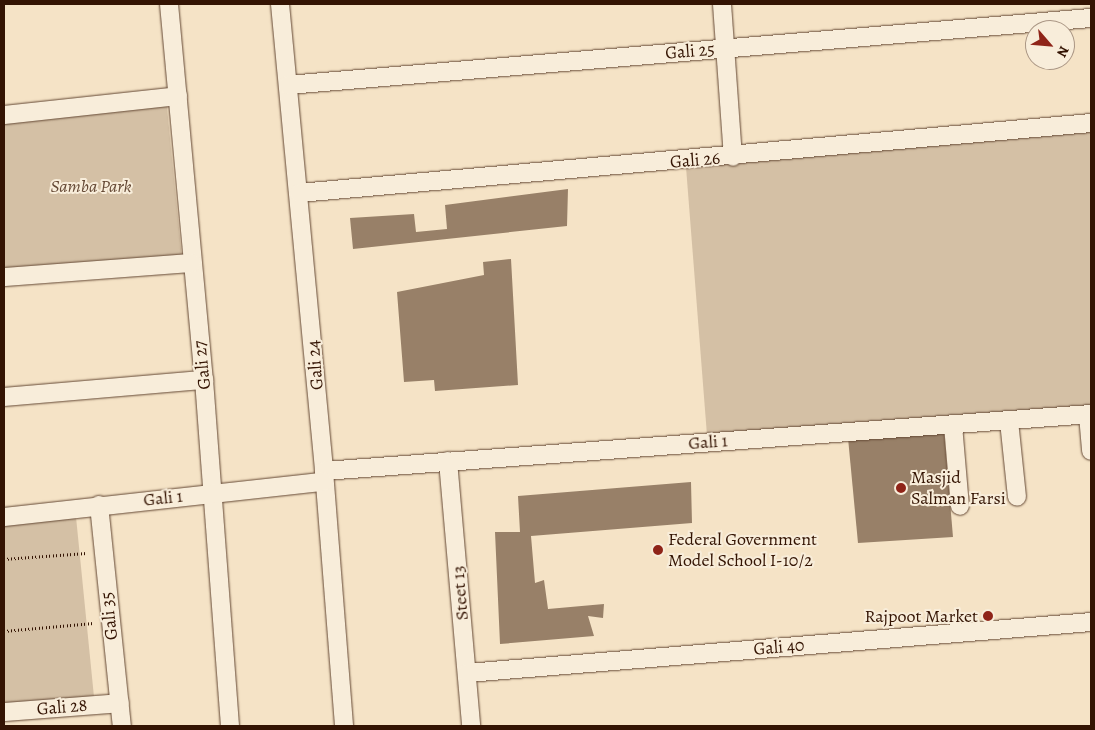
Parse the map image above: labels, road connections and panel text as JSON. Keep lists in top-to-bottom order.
{
  "streets": {
    "street": [
      "Gali 25",
      "Gali 26",
      "Gali 27",
      "Gali 24",
      "Gali 1",
      "Steet 13",
      "Gali 35",
      "Gali 40",
      "Gali 28"
    ]
  },
  "crossings": [
    ["Gali 25", "Gali 24"],
    ["Gali 26", "Gali 24"],
    ["Gali 27", "Gali 1"],
    ["Gali 24", "Gali 1"],
    ["Gali 1", "Steet 13"],
    ["Gali 1", "Gali 35"],
    ["Steet 13", "Gali 40"],
    ["Gali 35", "Gali 28"]
  ],
  "parks": ["Samba Park"],
  "places": ["Masjid Salman Farsi", "Federal Government Model School I-10/2", "Rajpoot Market"],
  "north": "bottom right"
}
